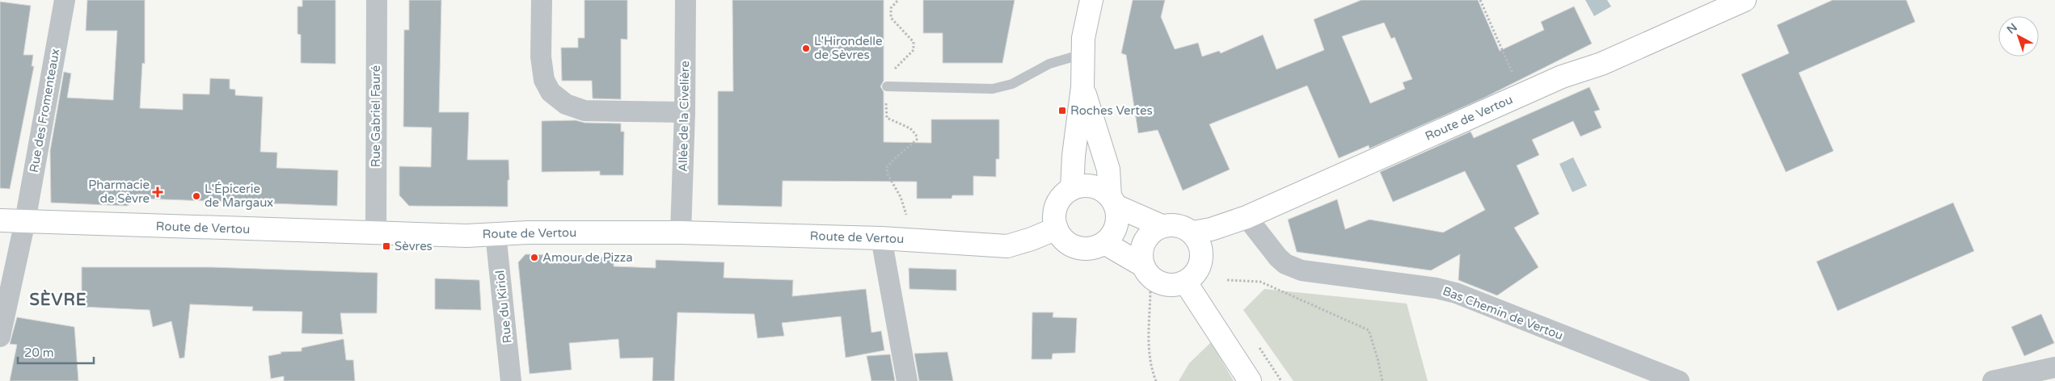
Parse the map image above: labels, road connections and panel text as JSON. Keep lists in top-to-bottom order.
{
  "streets": {
    "main road": ["Route de Vertou"],
    "street": [
      "Rue des Fromenteaux",
      "Rue Gabriel Fauré",
      "Allée de la Civelière",
      "Rue du Kiriol",
      "Bas Chemin de Vertou"
    ]
  },
  "crossings": [
    ["Rue des Fromenteaux", "Route de Vertou"],
    ["Rue Gabriel Fauré", "Route de Vertou"],
    ["Allée de la Civelière", "Route de Vertou"],
    ["Route de Vertou", "Rue du Kiriol"],
    ["Route de Vertou", "Bas Chemin de Vertou"]
  ],
  "districts": ["SÈVRE"],
  "places": {
    "other": ["L'Hirondelle de Sèvres", "L'Épicerie de Margaux", "Amour de Pizza"],
    "transit": ["Roches Vertes", "Sèvres"],
    "health": ["Pharmacie de Sèvre"]
  },
  "scale_bar": "20 m",
  "north": "top left"
}
